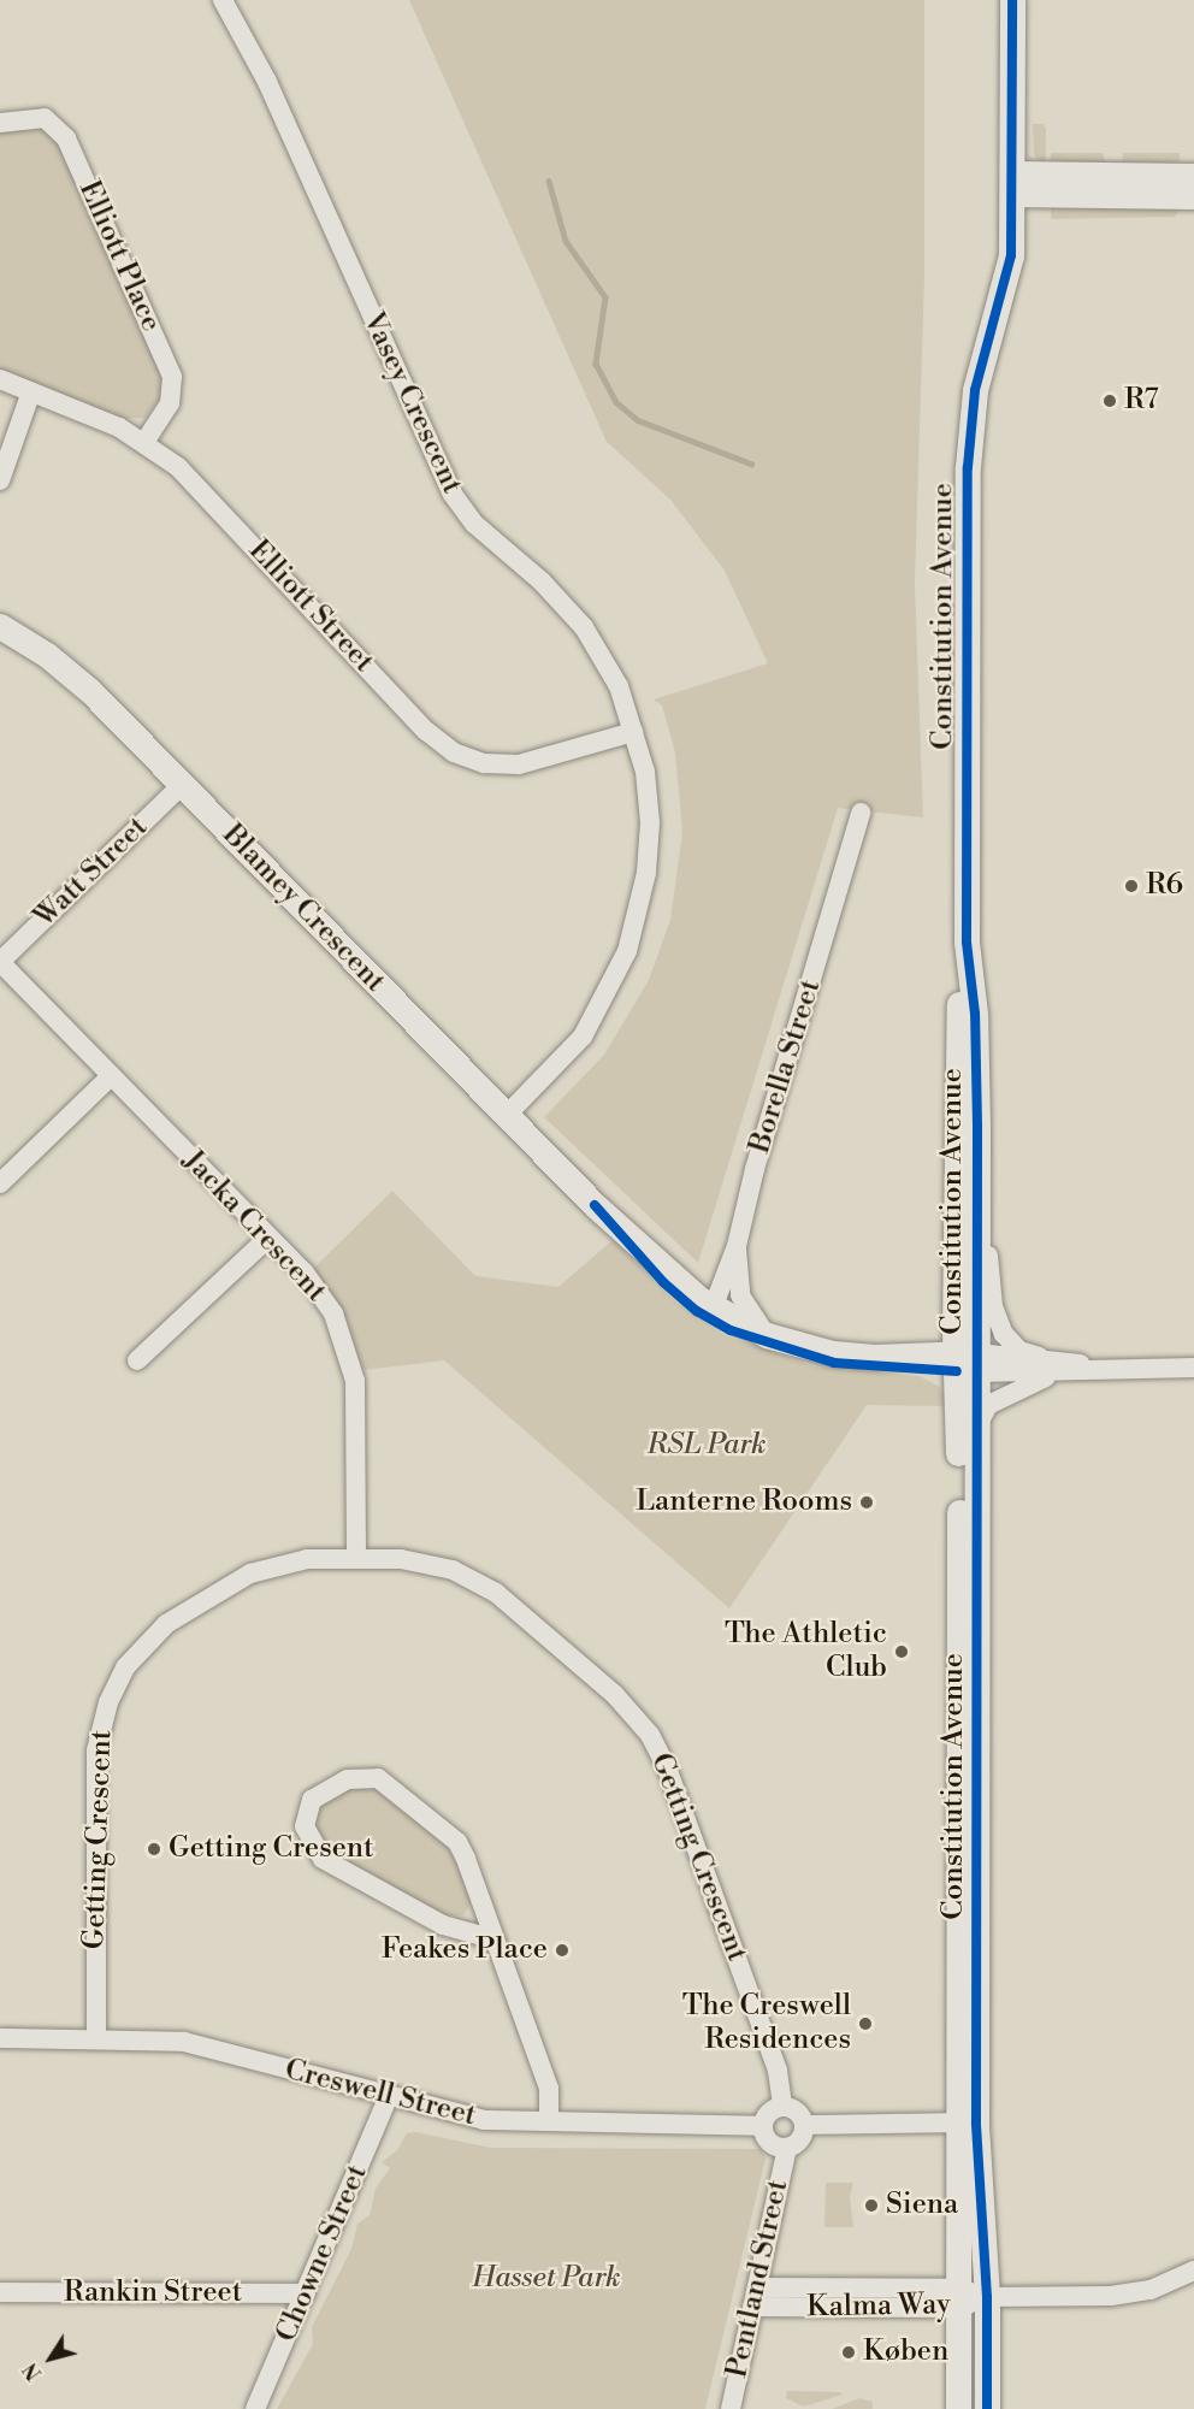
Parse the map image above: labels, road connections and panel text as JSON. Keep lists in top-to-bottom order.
{
  "streets": {
    "street": [
      "Elliott Place",
      "Vasey Crescent",
      "Elliott Street",
      "Constitution Avenue",
      "Watt Street",
      "Blamey Crescent",
      "Borella Street",
      "Jacka Crescent",
      "Getting Crescent",
      "Creswell Street",
      "Chowne Street",
      "Pentland Street",
      "Rankin Street",
      "Kalma Way"
    ]
  },
  "crossings": [
    ["Elliott Place", "Elliott Street"],
    ["Vasey Crescent", "Elliott Street"],
    ["Vasey Crescent", "Blamey Crescent"],
    ["Constitution Avenue", "Blamey Crescent"],
    ["Constitution Avenue", "Kalma Way"],
    ["Watt Street", "Blamey Crescent"],
    ["Watt Street", "Jacka Crescent"],
    ["Blamey Crescent", "Borella Street"],
    ["Jacka Crescent", "Getting Crescent"],
    ["Getting Crescent", "Creswell Street"],
    ["Getting Crescent", "Pentland Street"],
    ["Creswell Street", "Chowne Street"],
    ["Creswell Street", "Pentland Street"],
    ["Chowne Street", "Rankin Street"],
    ["Pentland Street", "Kalma Way"]
  ],
  "parks": ["RSL Park", "Hasset Park"],
  "places": [
    "R7",
    "R6",
    "Lanterne Rooms",
    "The Athletic Club",
    "Getting Cresent",
    "Feakes Place",
    "The Creswell Residences",
    "Siena",
    "Køben"
  ],
  "north": "bottom left"
}
